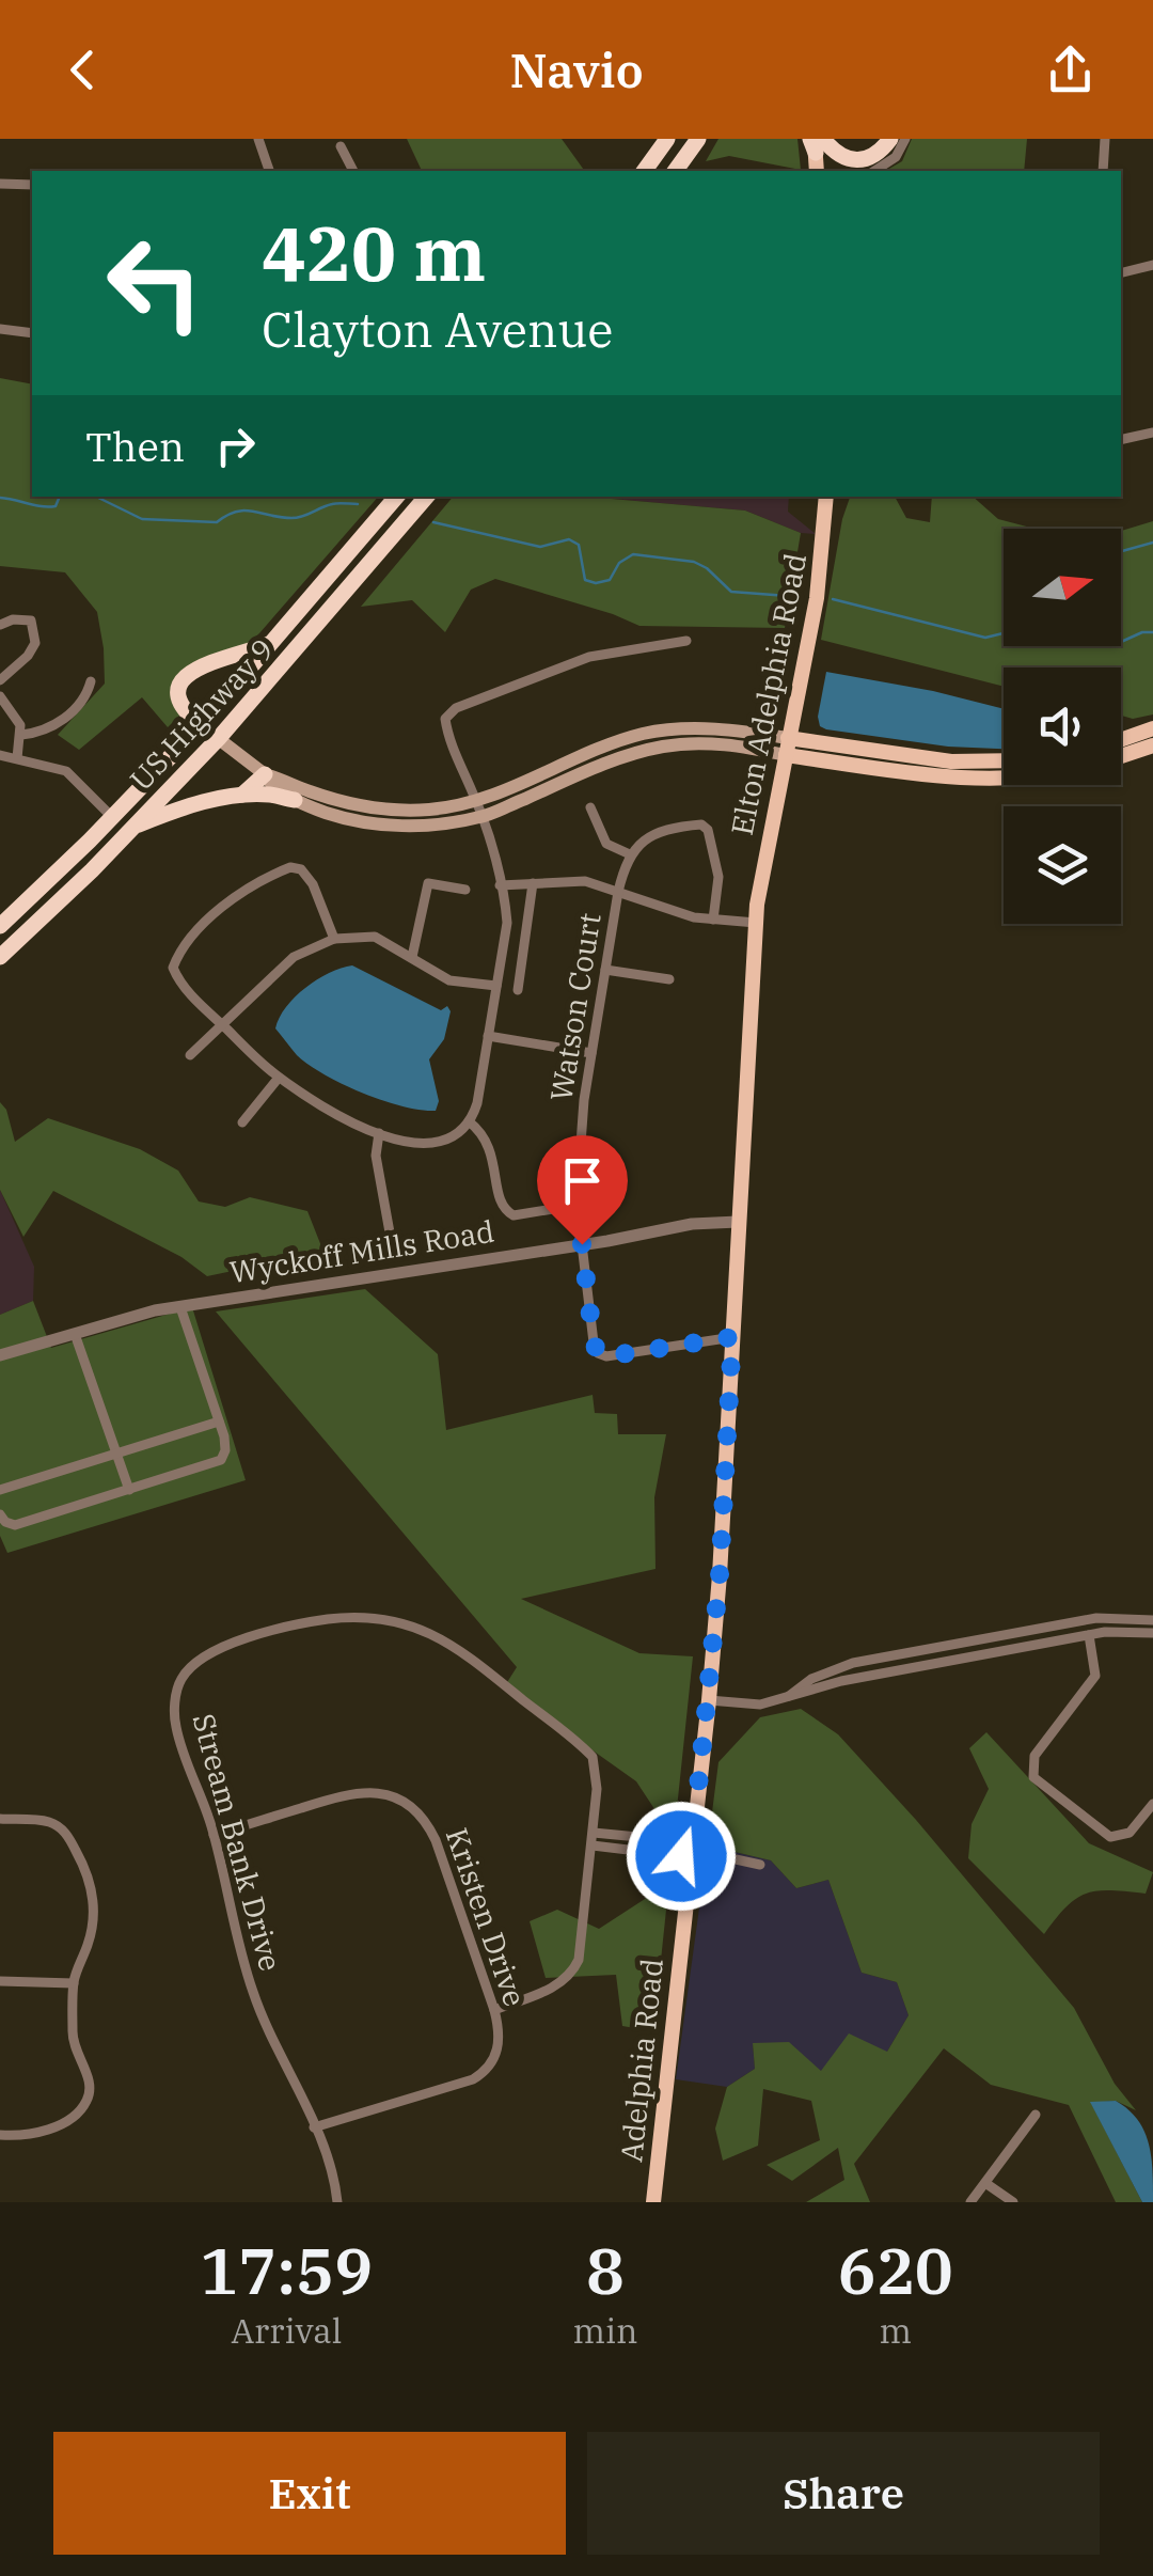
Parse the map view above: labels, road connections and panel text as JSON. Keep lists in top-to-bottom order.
{
  "streets": {
    "highway": ["US Highway 9"],
    "main road": ["Elton Adelphia Road", "Adelphia Road"],
    "street": [
      "Watson Court",
      "Wyckoff Mills Road",
      "Stream Bank Drive",
      "Kristen Drive"
    ]
  },
  "crossings": [
    ["Elton Adelphia Road", "Adelphia Road"],
    ["Wyckoff Mills Road", "Adelphia Road"],
    ["Stream Bank Drive", "Kristen Drive"]
  ],
  "north": "right",
  "page": {
    "header": "Navio",
    "turn": ["420 m", "Clayton Avenue"],
    "then": "Then",
    "eta": [
      "17:59",
      "Arrival",
      "8",
      "min",
      "620",
      "m"
    ],
    "buttons": ["Exit", "Share"]
  }
}
